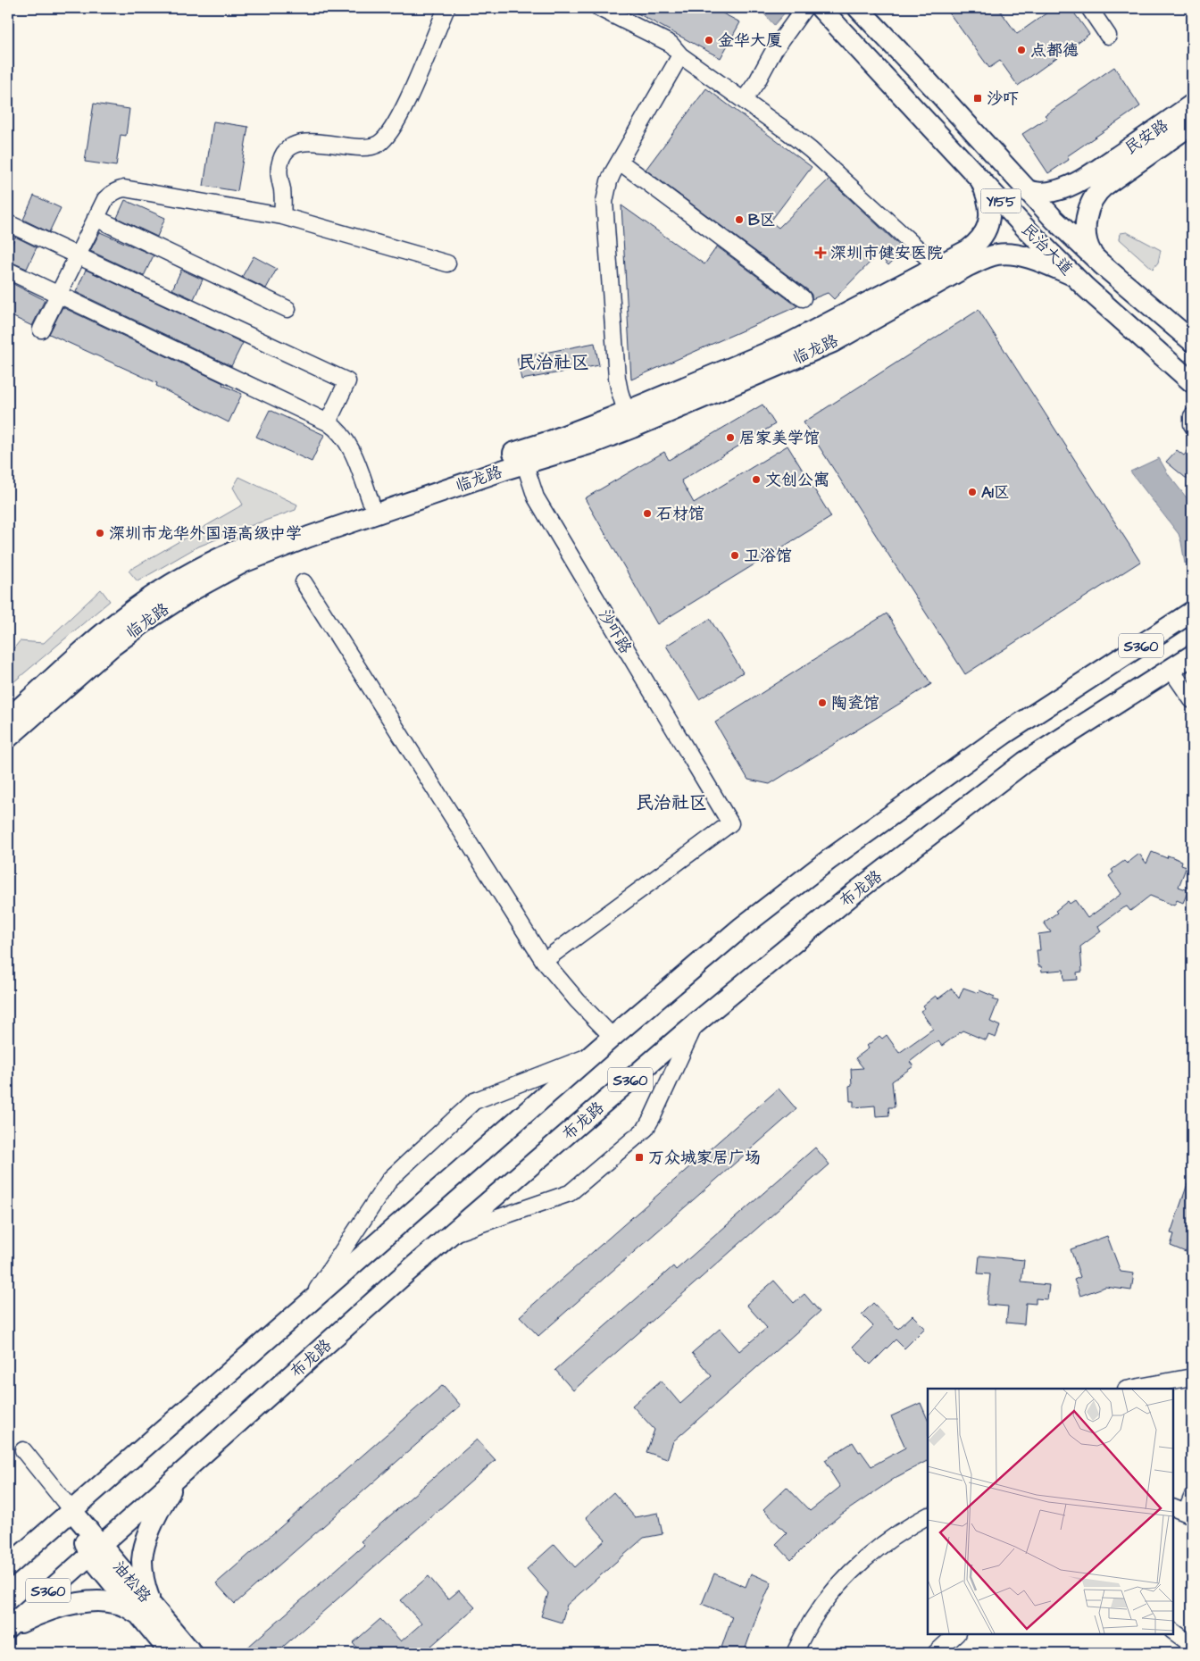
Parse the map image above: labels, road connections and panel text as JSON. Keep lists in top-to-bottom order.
{
  "streets": {
    "main road": [
      "民安路",
      "Y155",
      "民治大道",
      "临龙路",
      "S360",
      "布龙路",
      "油松路"
    ],
    "street": ["沙吓路"]
  },
  "crossings": [
    ["临龙路", "沙吓路"],
    ["S360", "油松路"],
    ["布龙路", "油松路"]
  ],
  "districts": ["民治社区", "民治社区"],
  "places": {
    "other": [
      "金华大厦",
      "点都德",
      "B区",
      "居家美学馆",
      "文创公寓",
      "A1区",
      "石材馆",
      "深圳市龙华外国语高级中学",
      "卫浴馆",
      "陶瓷馆"
    ],
    "transit": ["沙吓", "万众城家居广场"],
    "health": ["深圳市健安医院"]
  }
}
